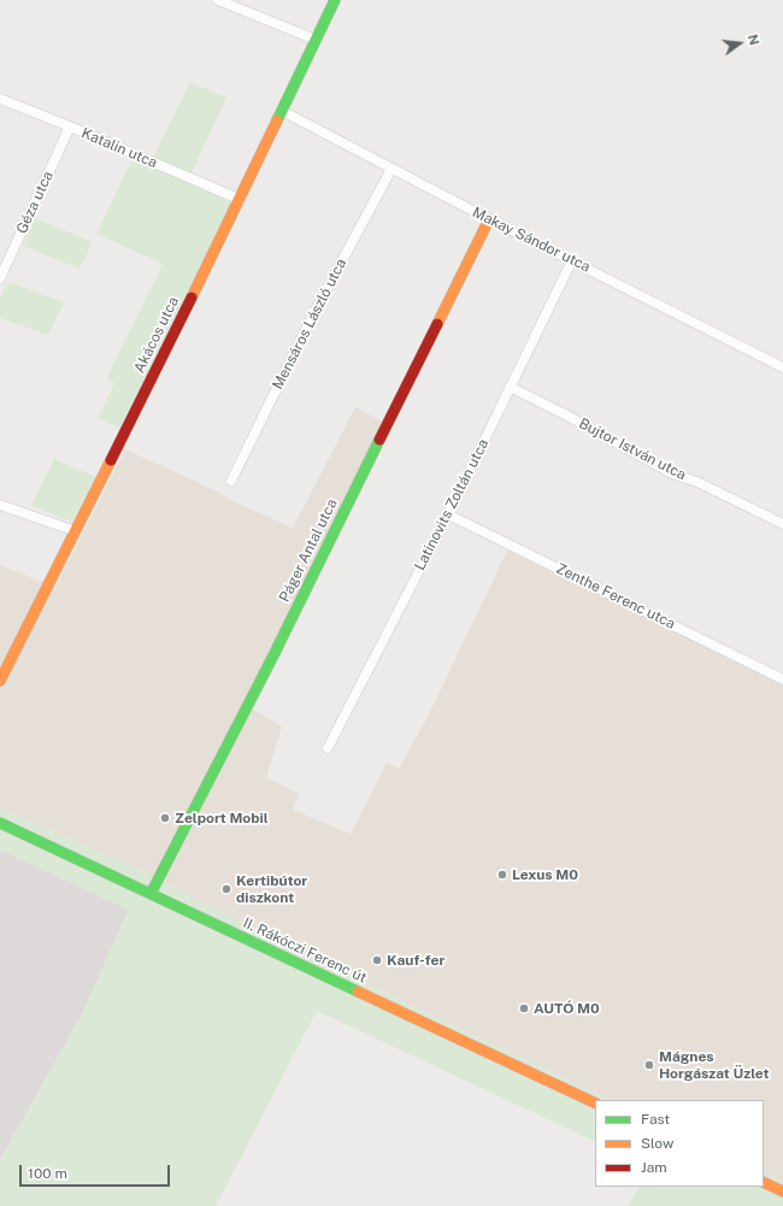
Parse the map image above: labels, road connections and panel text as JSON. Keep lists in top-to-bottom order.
{
  "streets": {
    "street": [
      "Katalin utca",
      "Géza utca",
      "Makay Sándor utca",
      "Mensáros László utca",
      "Akácos utca",
      "Bujtor István utca",
      "Latinovits Zoltán utca",
      "Páger Antal utca",
      "Zenthe Ferenc utca",
      "II. Rákóczi Ferenc út"
    ]
  },
  "crossings": [
    ["Katalin utca", "Géza utca"],
    ["Katalin utca", "Akácos utca"],
    ["Makay Sándor utca", "Mensáros László utca"],
    ["Makay Sándor utca", "Akácos utca"],
    ["Makay Sándor utca", "Latinovits Zoltán utca"],
    ["Makay Sándor utca", "Páger Antal utca"],
    ["Bujtor István utca", "Latinovits Zoltán utca"],
    ["Latinovits Zoltán utca", "Zenthe Ferenc utca"],
    ["Páger Antal utca", "II. Rákóczi Ferenc út"]
  ],
  "places": [
    "Zelport Mobil",
    "Lexus M0",
    "Kertibútor diszkont",
    "Kauf-fer",
    "AUTÓ M0",
    "Mágnes Horgászat Üzlet"
  ],
  "legend": ["Fast", "Slow", "Jam"],
  "scale_bar": "100 m",
  "north": "right"
}
